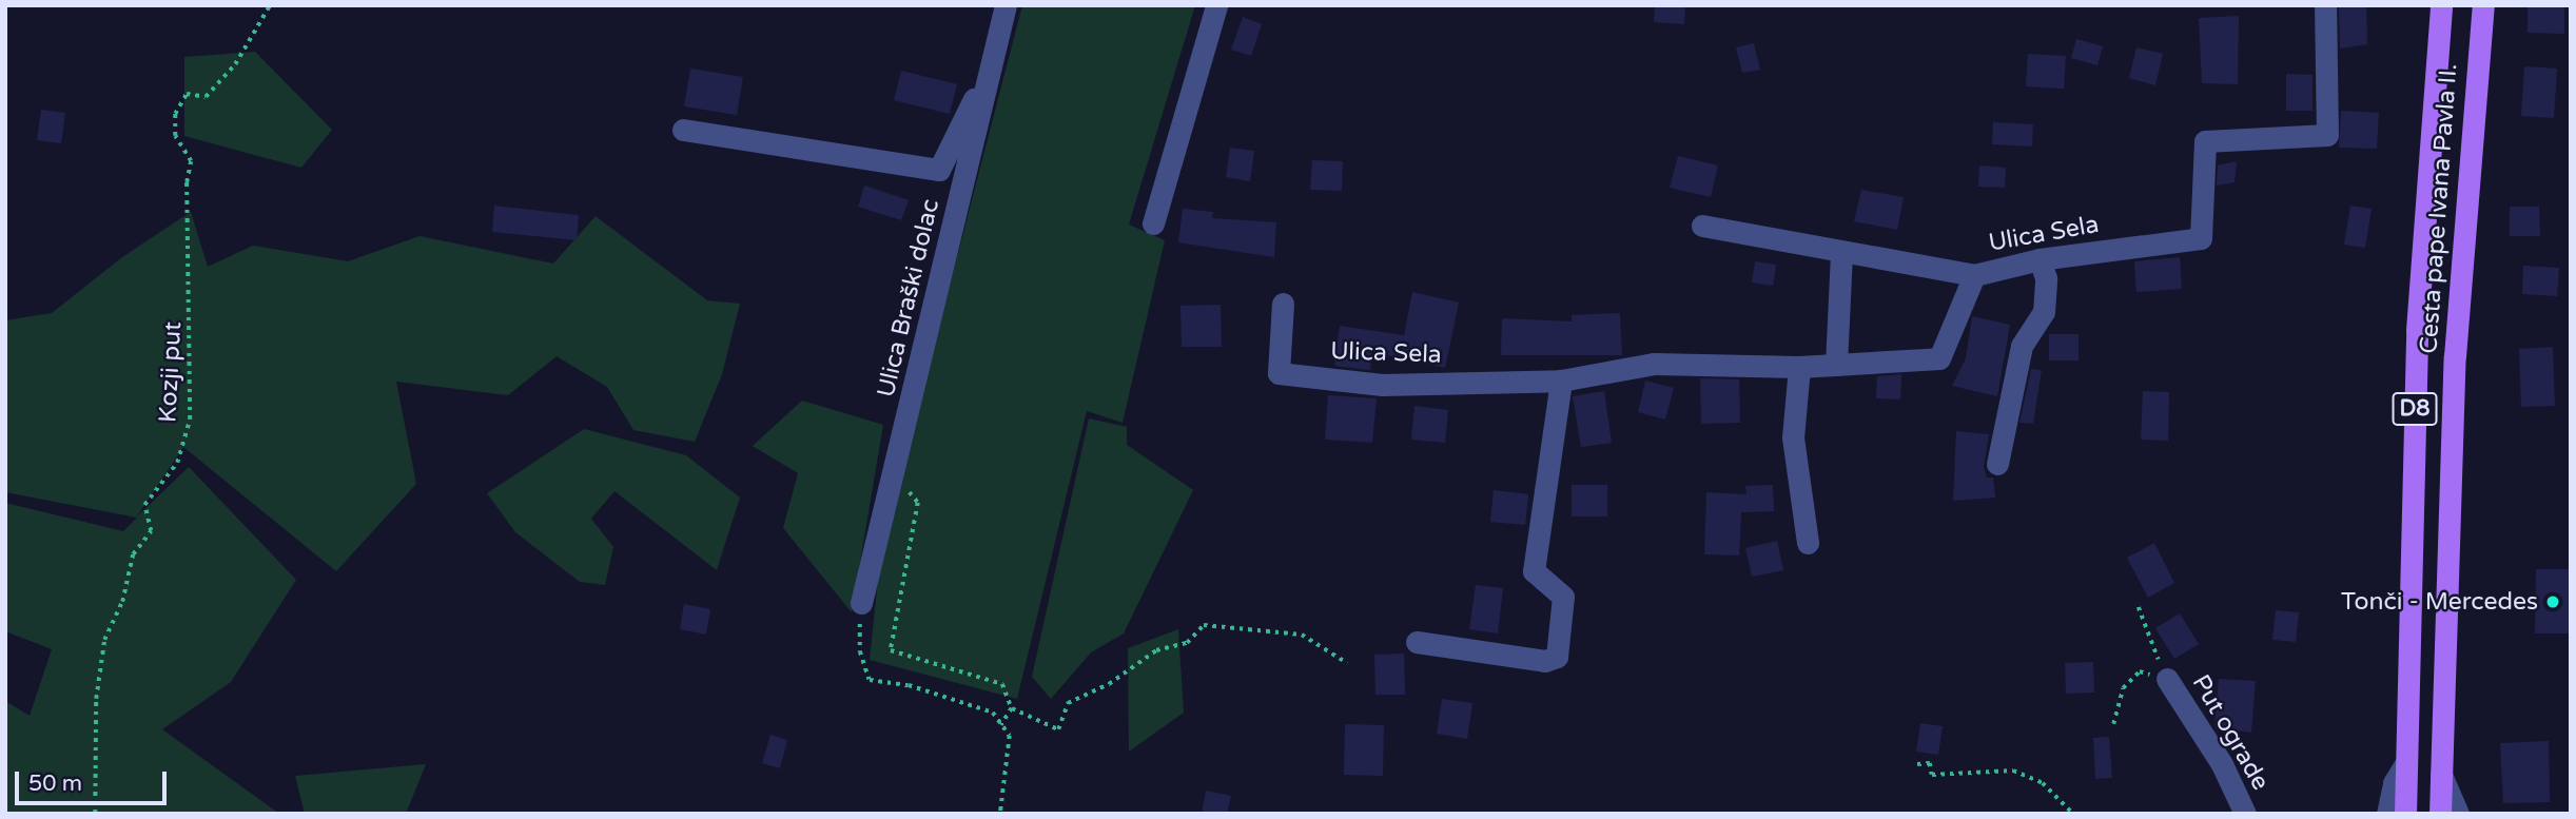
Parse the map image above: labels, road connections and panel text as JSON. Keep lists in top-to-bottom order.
{
  "streets": {
    "main road": ["Cesta pape Ivana Pavla II.", "D8"],
    "street": ["Ulica Sela", "Ulica Braški dolac", "Put ograde"],
    "path": ["Kozji put"]
  },
  "places": ["Tonči - Mercedes"],
  "scale_bar": "50 m"
}
